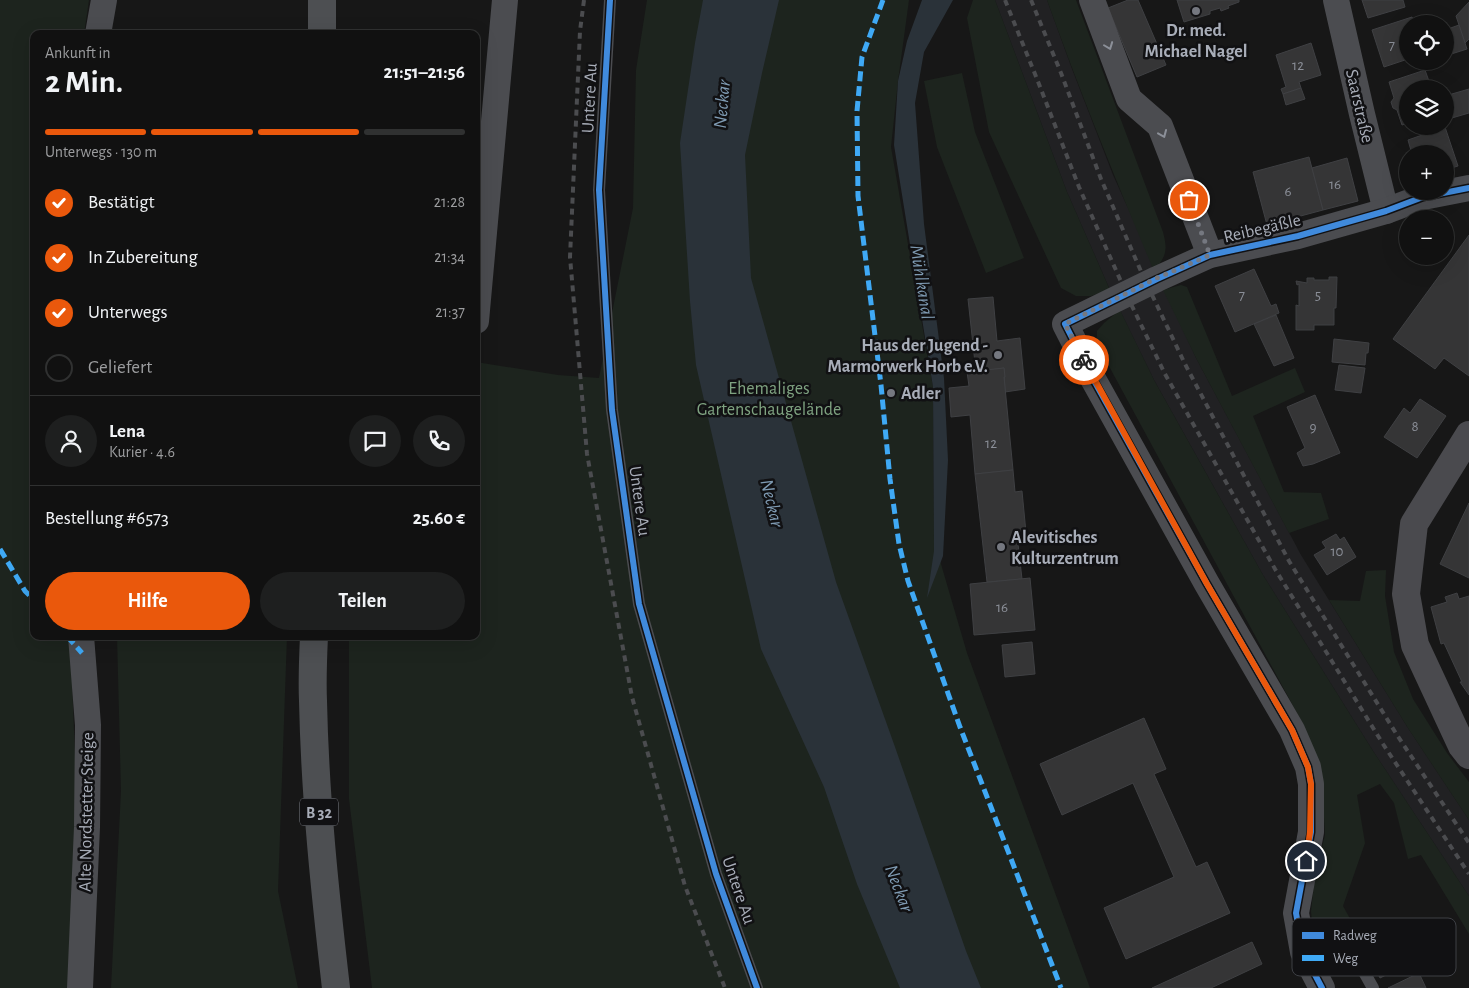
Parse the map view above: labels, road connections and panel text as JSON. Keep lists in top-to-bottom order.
{
  "streets": {
    "main road": ["B 32"],
    "street": ["Saarstraße", "Reibegäßle", "Alte Nordstetter Steige"],
    "lane": ["Untere Au"]
  },
  "crossings": [
    ["Saarstraße", "Reibegäßle"]
  ],
  "water": ["Neckar", "Mühlkanal"],
  "parks": ["Ehemaliges Gartenschaugelände"],
  "places": [
    "Dr. med. Michael Nagel",
    "Haus der Jugend - Marmorwerk Horb e.V.",
    "Adler",
    "Alevitisches Kulturzentrum"
  ],
  "house_numbers": [
    "7",
    "12",
    "16",
    "6",
    "7",
    "5",
    "8",
    "9",
    "12",
    "10",
    "16"
  ],
  "legend": ["Radweg", "Weg"],
  "page": {
    "map_buttons": ["+", "−"],
    "heading": ["2 Min.", "Ankunft in", "21:51–21:56"],
    "panel": [
      "Lena",
      "Kurier · 4.6",
      "Bestellung #6573",
      "25.60 €"
    ],
    "bar": "Unterwegs · 130 m",
    "list": [
      ["Bestätigt", "21:28"],
      ["In Zubereitung", "21:34"],
      ["Unterwegs", "21:37"],
      "Geliefert"
    ],
    "buttons": ["Hilfe", "Teilen"]
  }
}
